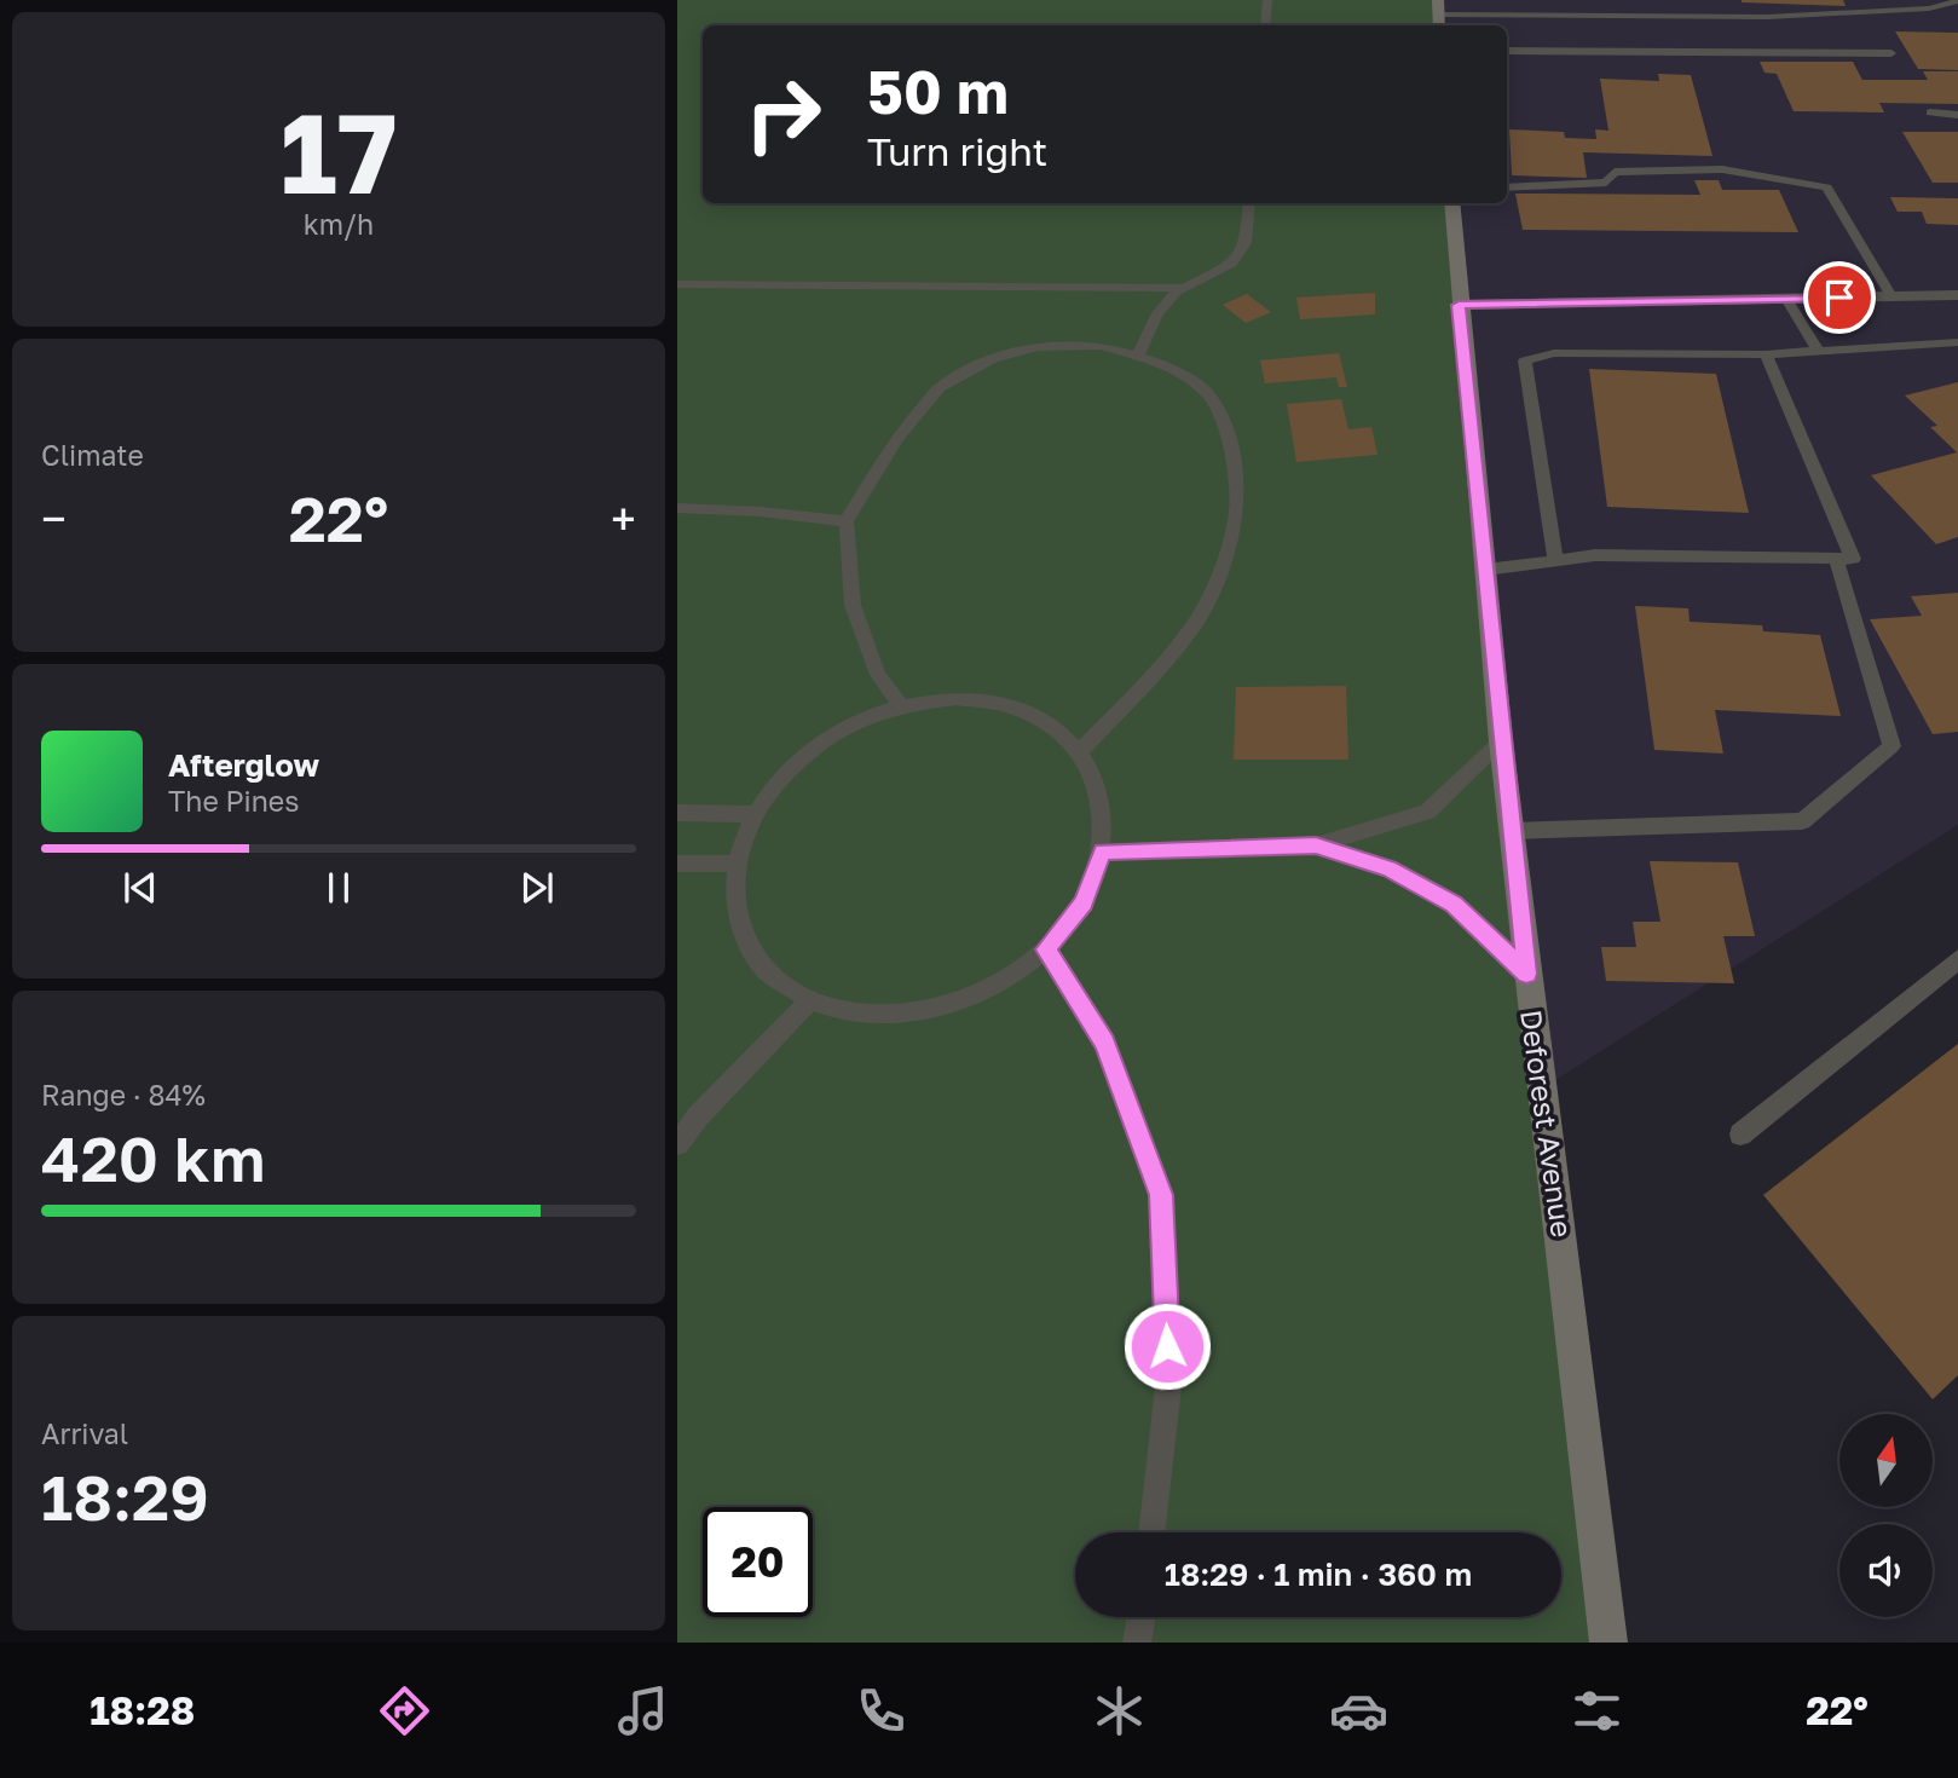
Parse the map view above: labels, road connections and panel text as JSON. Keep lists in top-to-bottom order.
{
  "streets": {
    "street": ["Deforest Avenue"]
  },
  "north": "top",
  "page": {
    "tile": [
      ["17", "km/h"],
      "Climate",
      ["Range · 84%", "420 km"],
      ["Arrival", "18:29"]
    ],
    "turn": ["50 m", "Turn right"],
    "heat": ["−", "22°", "+"],
    "song": ["Afterglow", "The Pines"],
    "limit": "20",
    "trip": "18:29 · 1 min · 360 m",
    "tabs": ["18:28", "22°"]
  }
}
